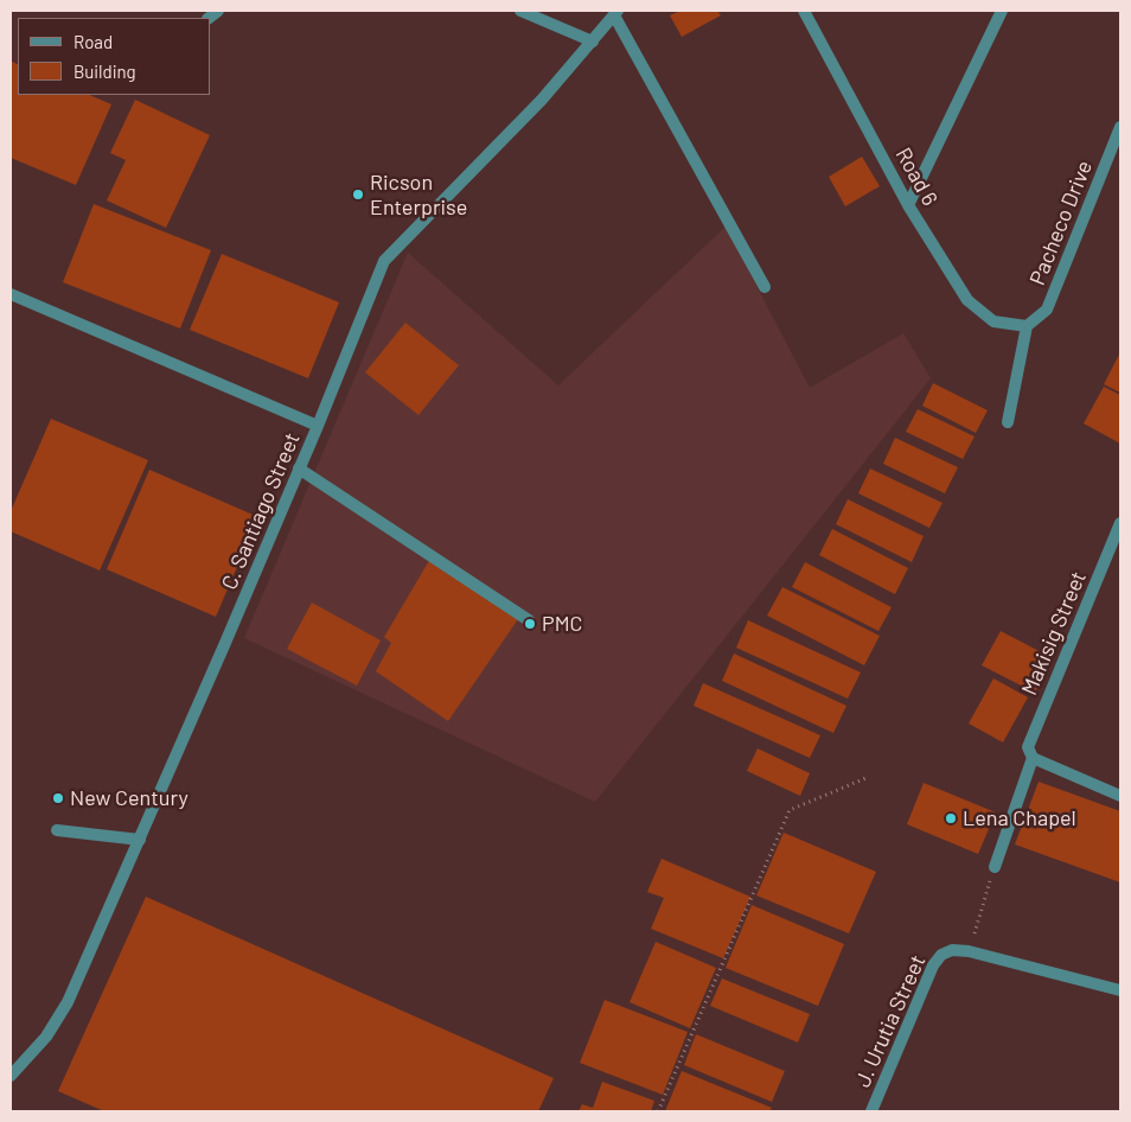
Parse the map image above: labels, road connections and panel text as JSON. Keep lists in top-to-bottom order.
{
  "streets": {
    "street": [
      "Road 6",
      "Pacheco Drive",
      "C. Santiago Street",
      "Makisig Street",
      "J. Urutia Street"
    ]
  },
  "crossings": [
    ["Road 6", "Pacheco Drive"]
  ],
  "places": [
    "Ricson Enterprise",
    "PMC",
    "New Century",
    "Lena Chapel"
  ],
  "legend": ["Road", "Building"]
}
